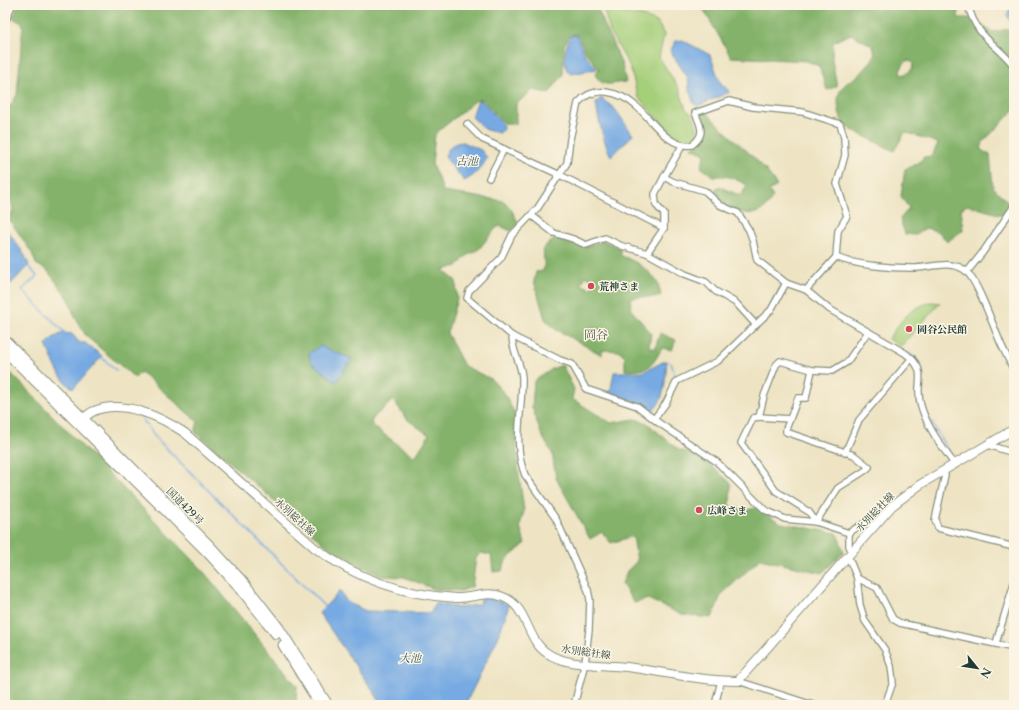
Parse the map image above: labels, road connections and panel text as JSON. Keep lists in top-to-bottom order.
{
  "streets": {
    "highway": ["国道429号"],
    "main road": ["水別総社線"]
  },
  "crossings": [
    ["国道429号", "水別総社線"]
  ],
  "districts": ["岡谷"],
  "water": ["古池", "大池"],
  "places": ["荒神さま", "岡谷公民館", "広峰さま"],
  "north": "bottom right"
}
